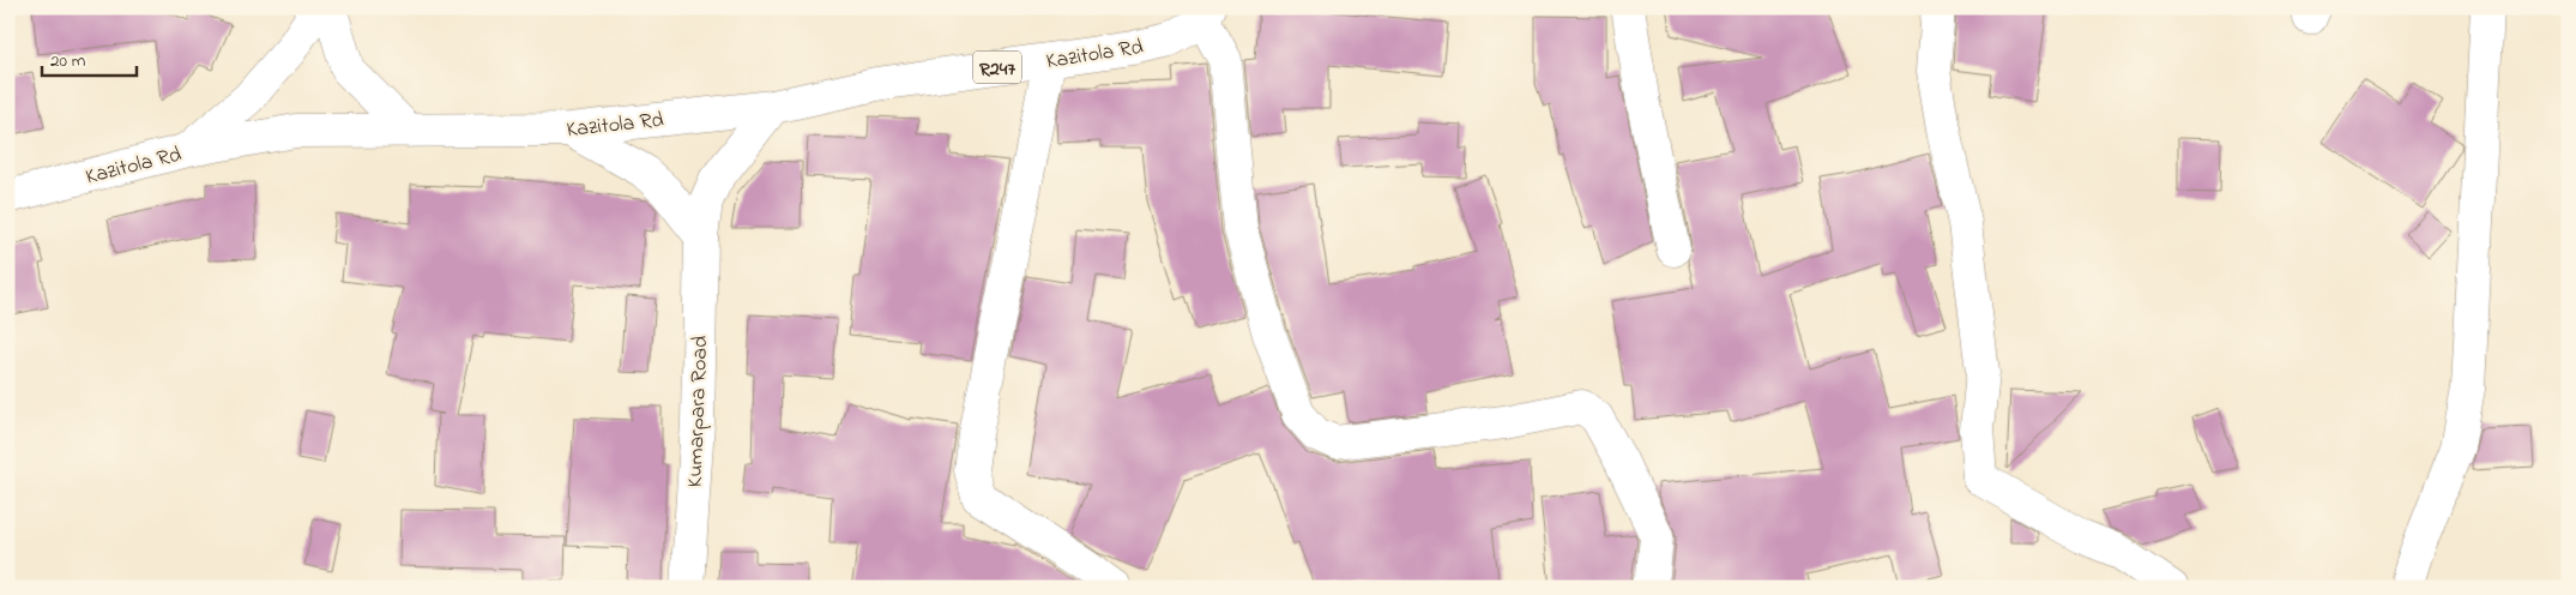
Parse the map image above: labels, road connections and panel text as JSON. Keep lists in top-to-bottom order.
{
  "streets": {
    "street": ["Kazitola Rd", "R247", "Kumarpara Road"]
  },
  "crossings": [
    ["Kazitola Rd", "Kumarpara Road"]
  ],
  "scale_bar": "20 m"
}
